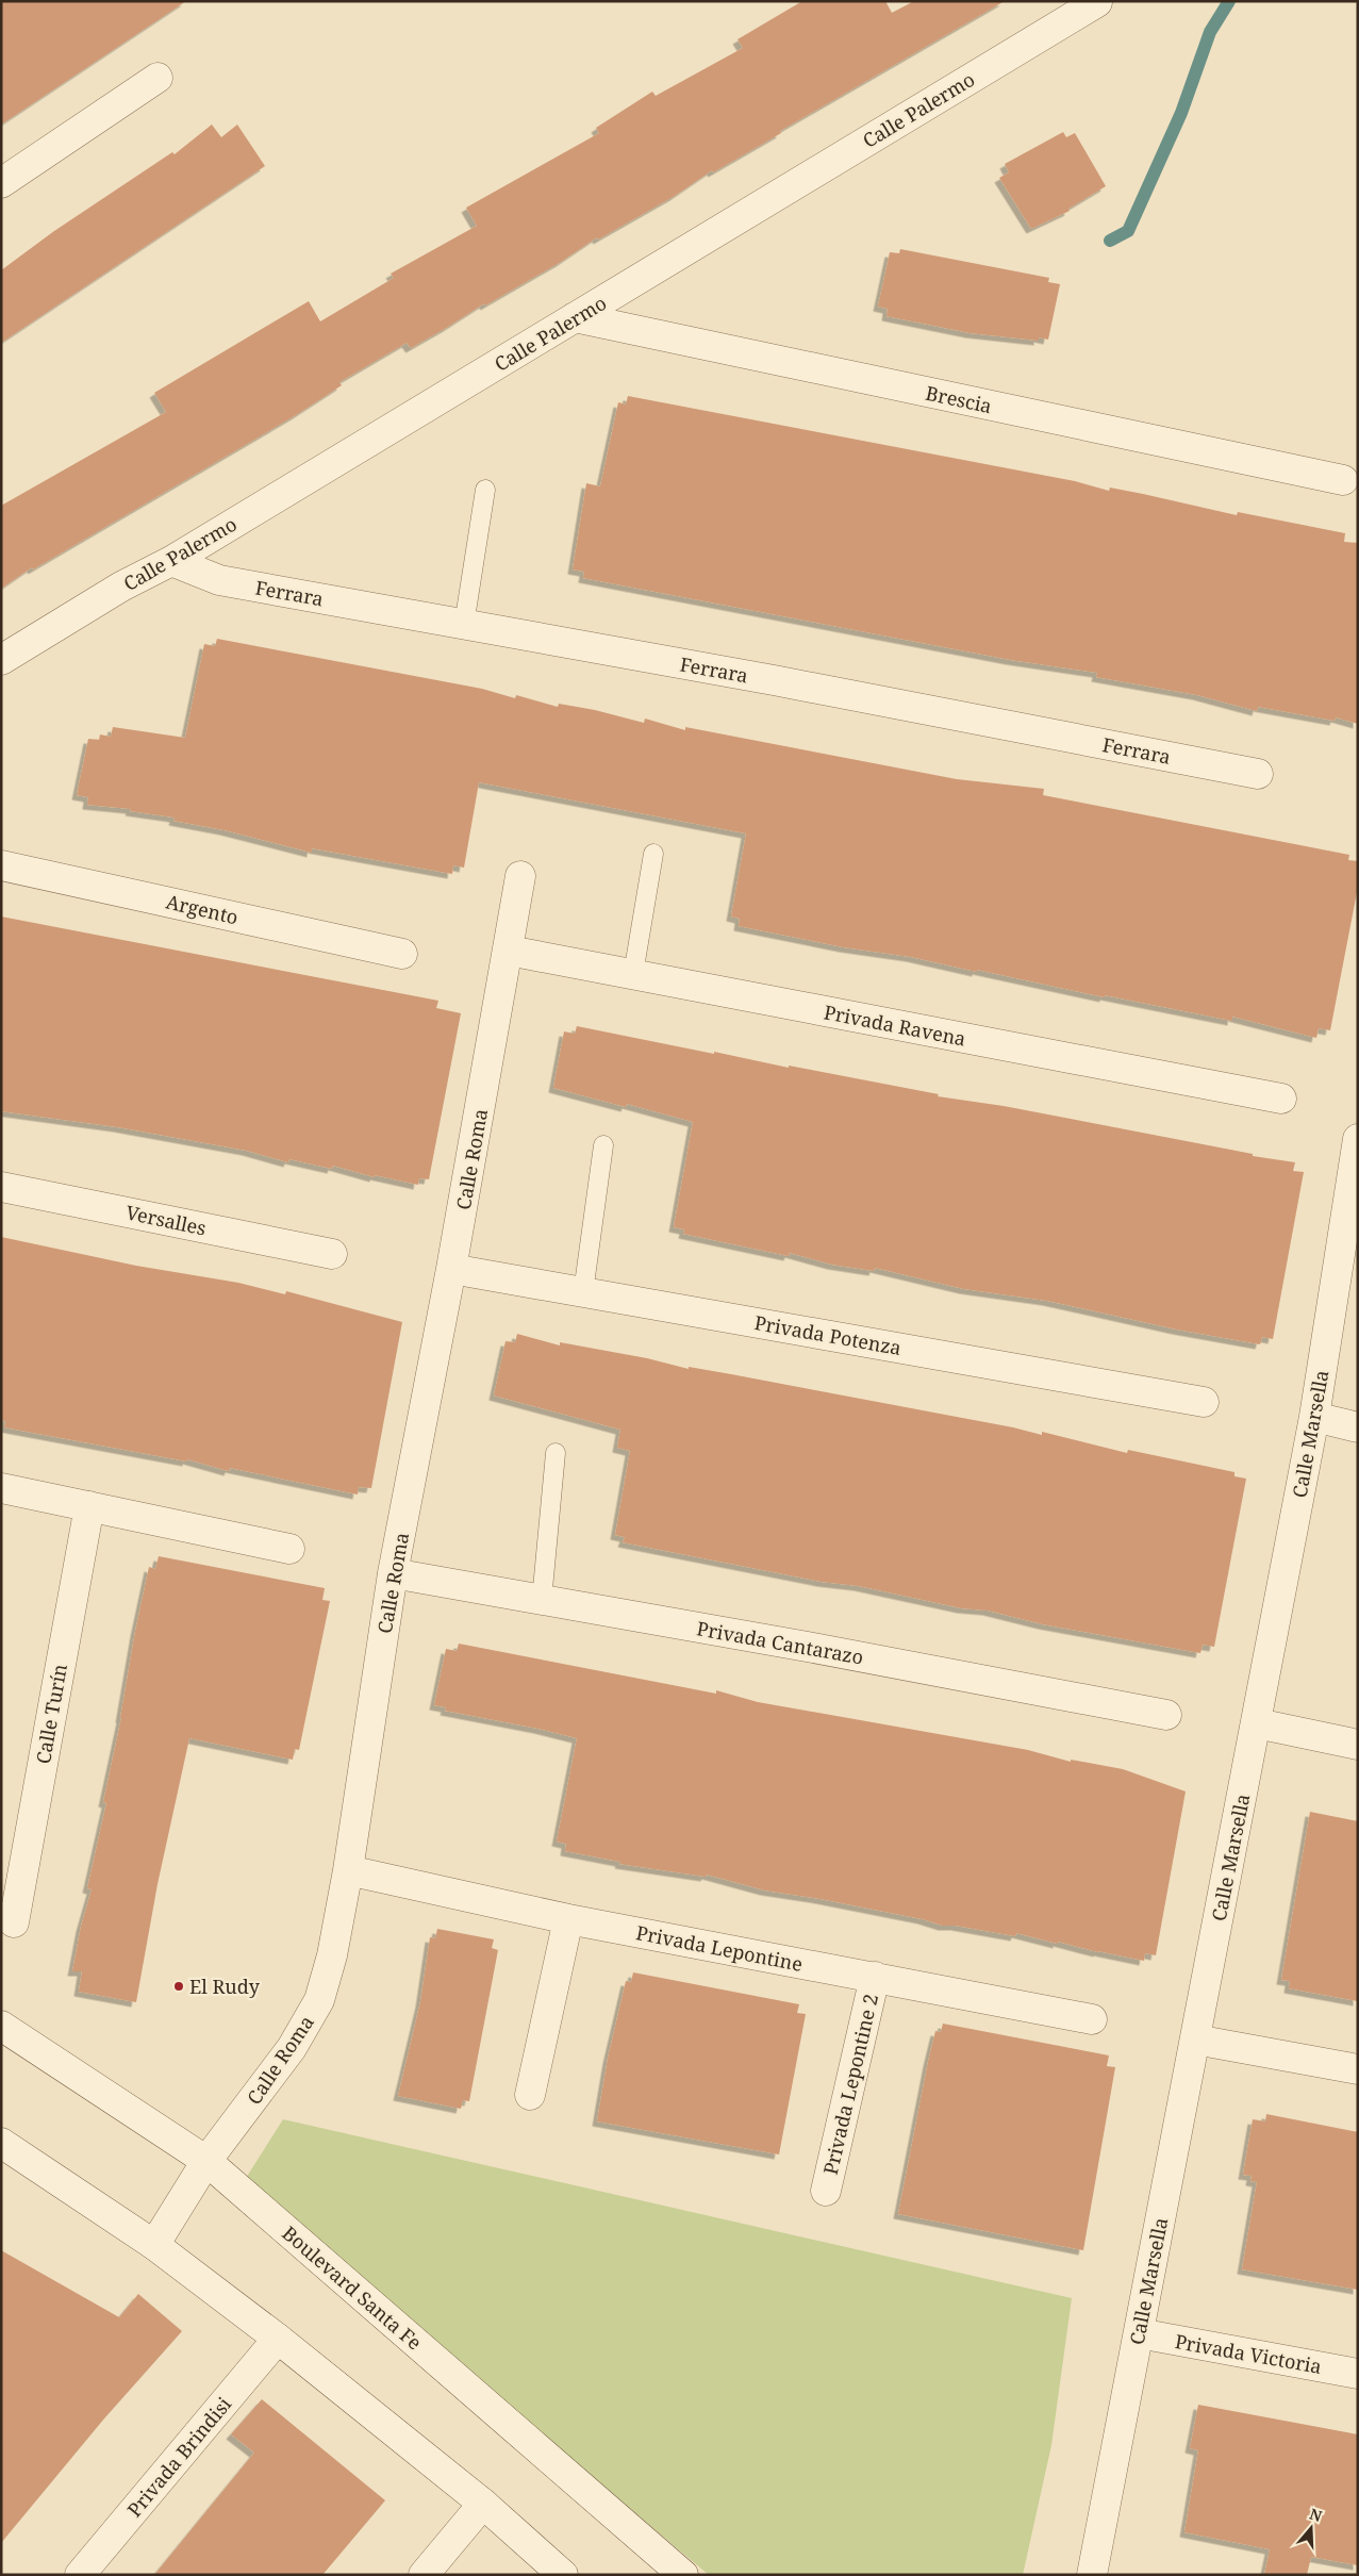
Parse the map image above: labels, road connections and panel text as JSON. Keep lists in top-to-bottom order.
{
  "streets": {
    "street": [
      "Calle Palermo",
      "Brescia",
      "Ferrara",
      "Argento",
      "Privada Ravena",
      "Calle Roma",
      "Versalles",
      "Privada Potenza",
      "Calle Marsella",
      "Privada Cantarazo",
      "Calle Turín",
      "Privada Lepontine",
      "Privada Lepontine 2",
      "Boulevard Santa Fe",
      "Privada Victoria",
      "Privada Brindisi"
    ]
  },
  "crossings": [
    ["Calle Palermo", "Brescia"],
    ["Calle Palermo", "Ferrara"],
    ["Privada Ravena", "Calle Roma"],
    ["Calle Roma", "Privada Potenza"],
    ["Calle Roma", "Privada Cantarazo"],
    ["Calle Roma", "Privada Lepontine"],
    ["Calle Roma", "Boulevard Santa Fe"],
    ["Calle Marsella", "Privada Victoria"],
    ["Privada Lepontine", "Privada Lepontine 2"]
  ],
  "places": ["El Rudy"],
  "north": "top"
}
